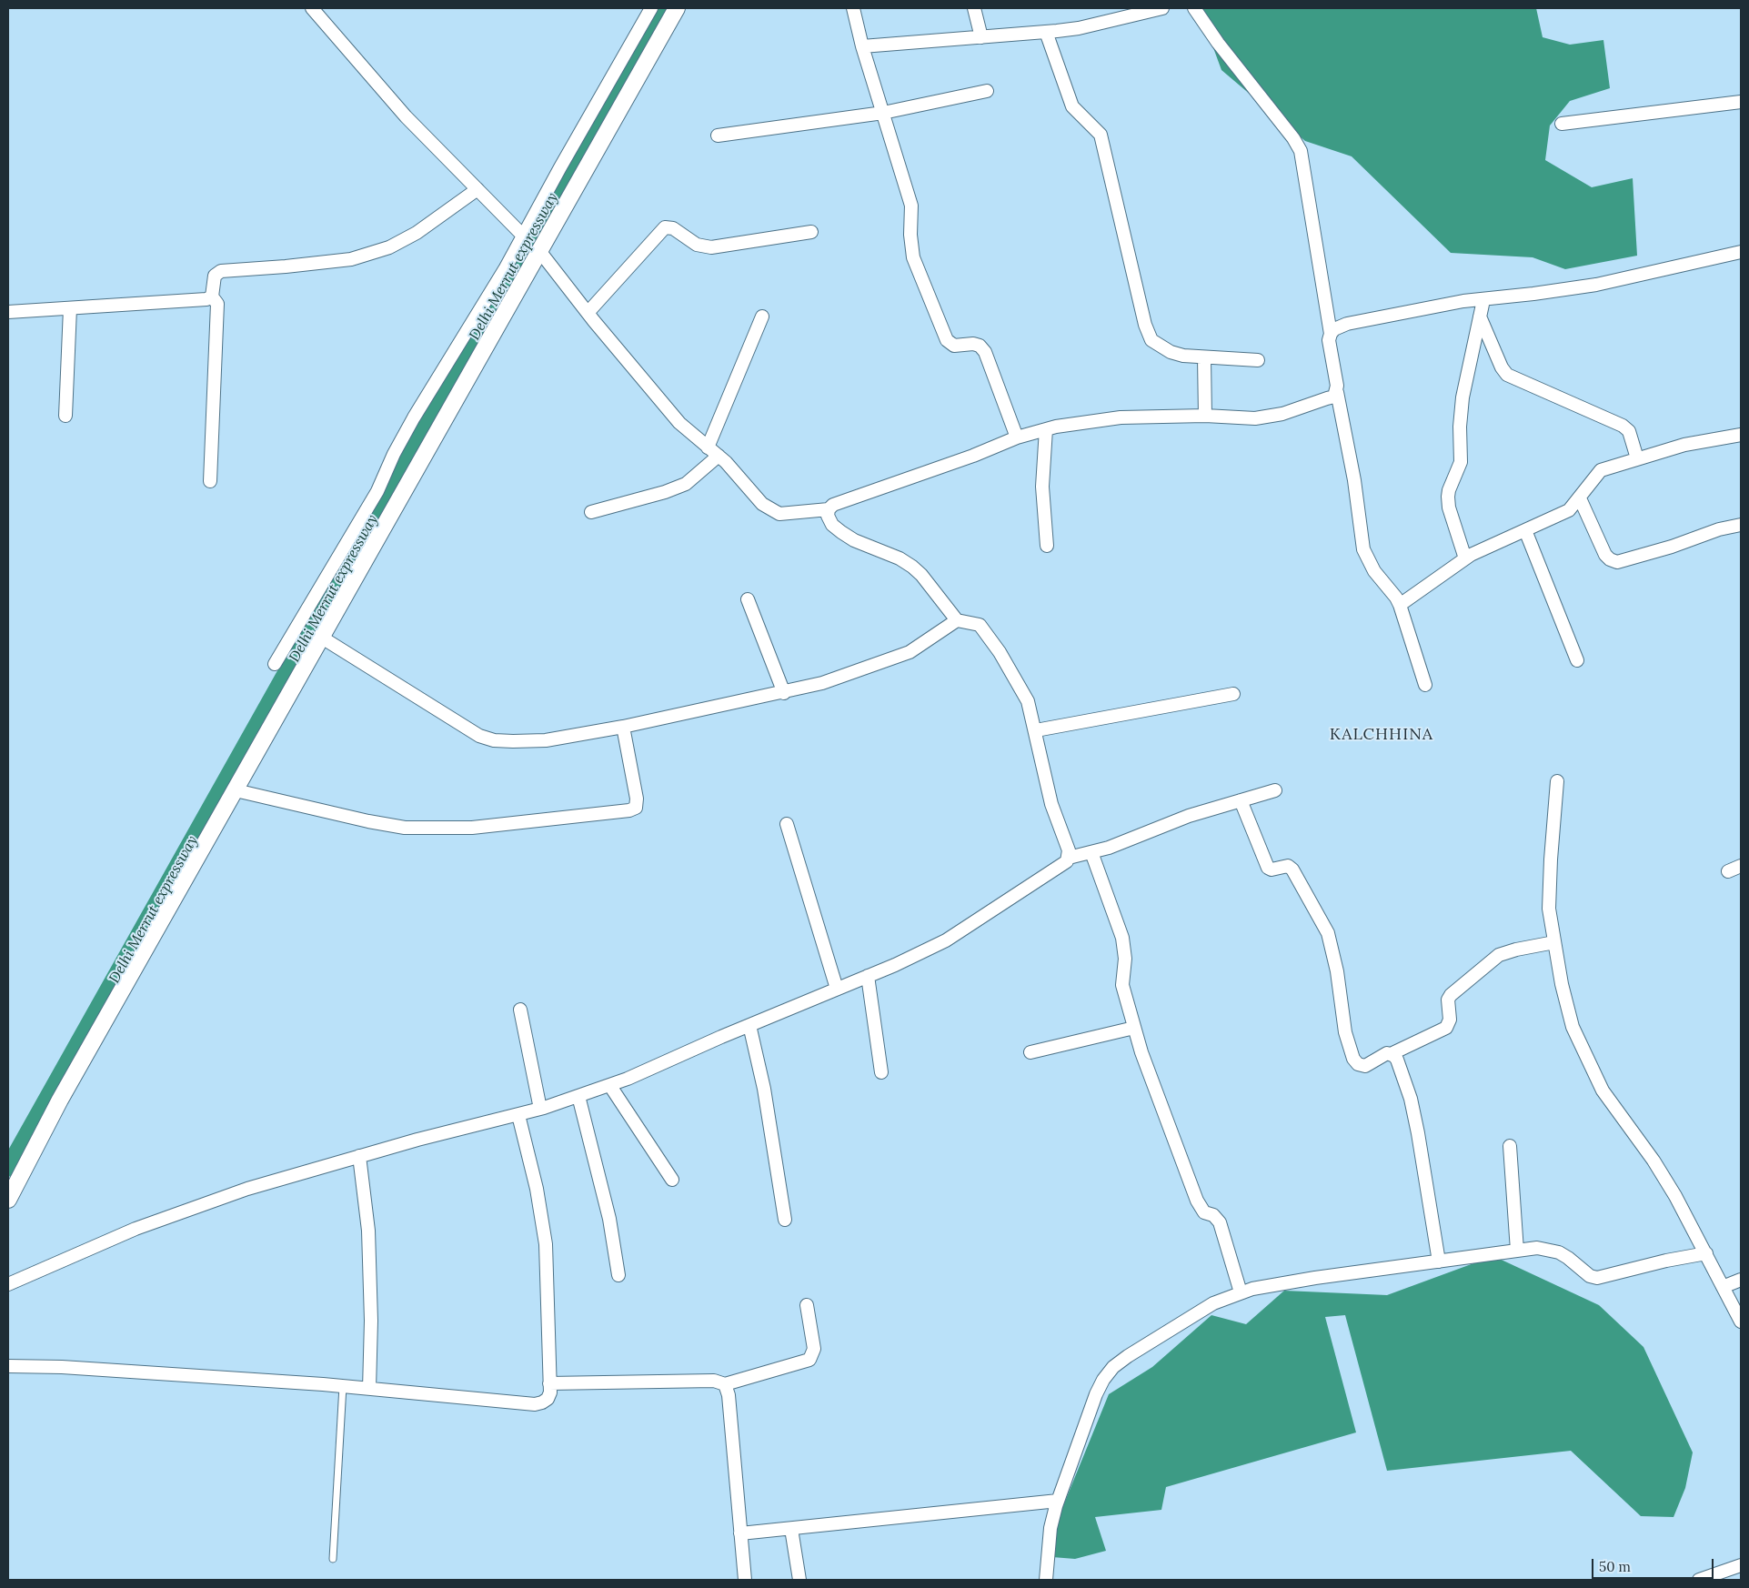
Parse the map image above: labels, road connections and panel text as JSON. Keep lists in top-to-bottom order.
{
  "districts": ["KALCHHINA"],
  "water": ["Delhi Merrut expressway"],
  "scale_bar": "50 m"
}
